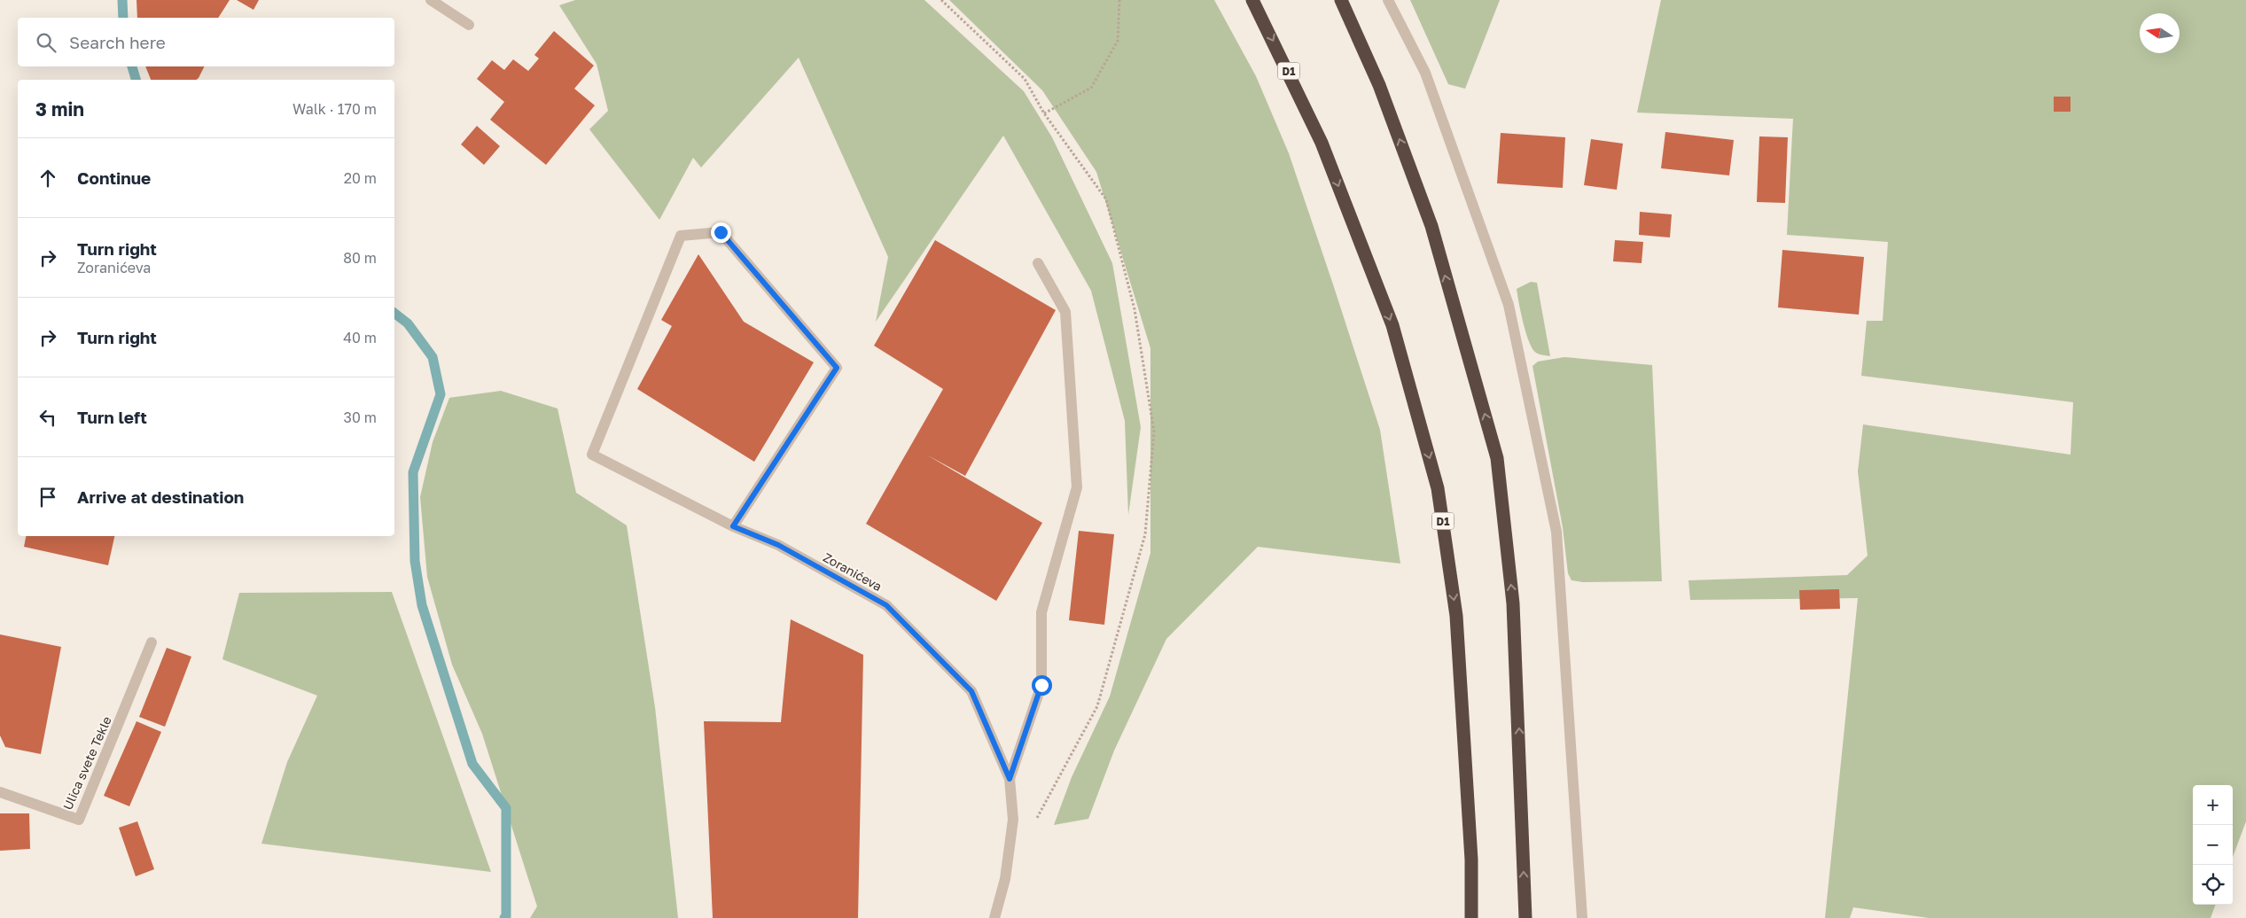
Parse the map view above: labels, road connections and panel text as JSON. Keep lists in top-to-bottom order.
{
  "streets": {
    "highway": ["D1"],
    "street": ["Zoranićeva", "Ulica svete Tekle"]
  },
  "north": "left",
  "page": {
    "search": "Search here",
    "heading": ["3 min", "Walk · 170 m"],
    "list": [
      ["Continue", "20 m"],
      ["Turn right", "Zoranićeva", "80 m"],
      ["Turn right", "40 m"],
      ["Turn left", "30 m"],
      "Arrive at destination"
    ],
    "map_buttons": ["+", "−"]
  }
}
